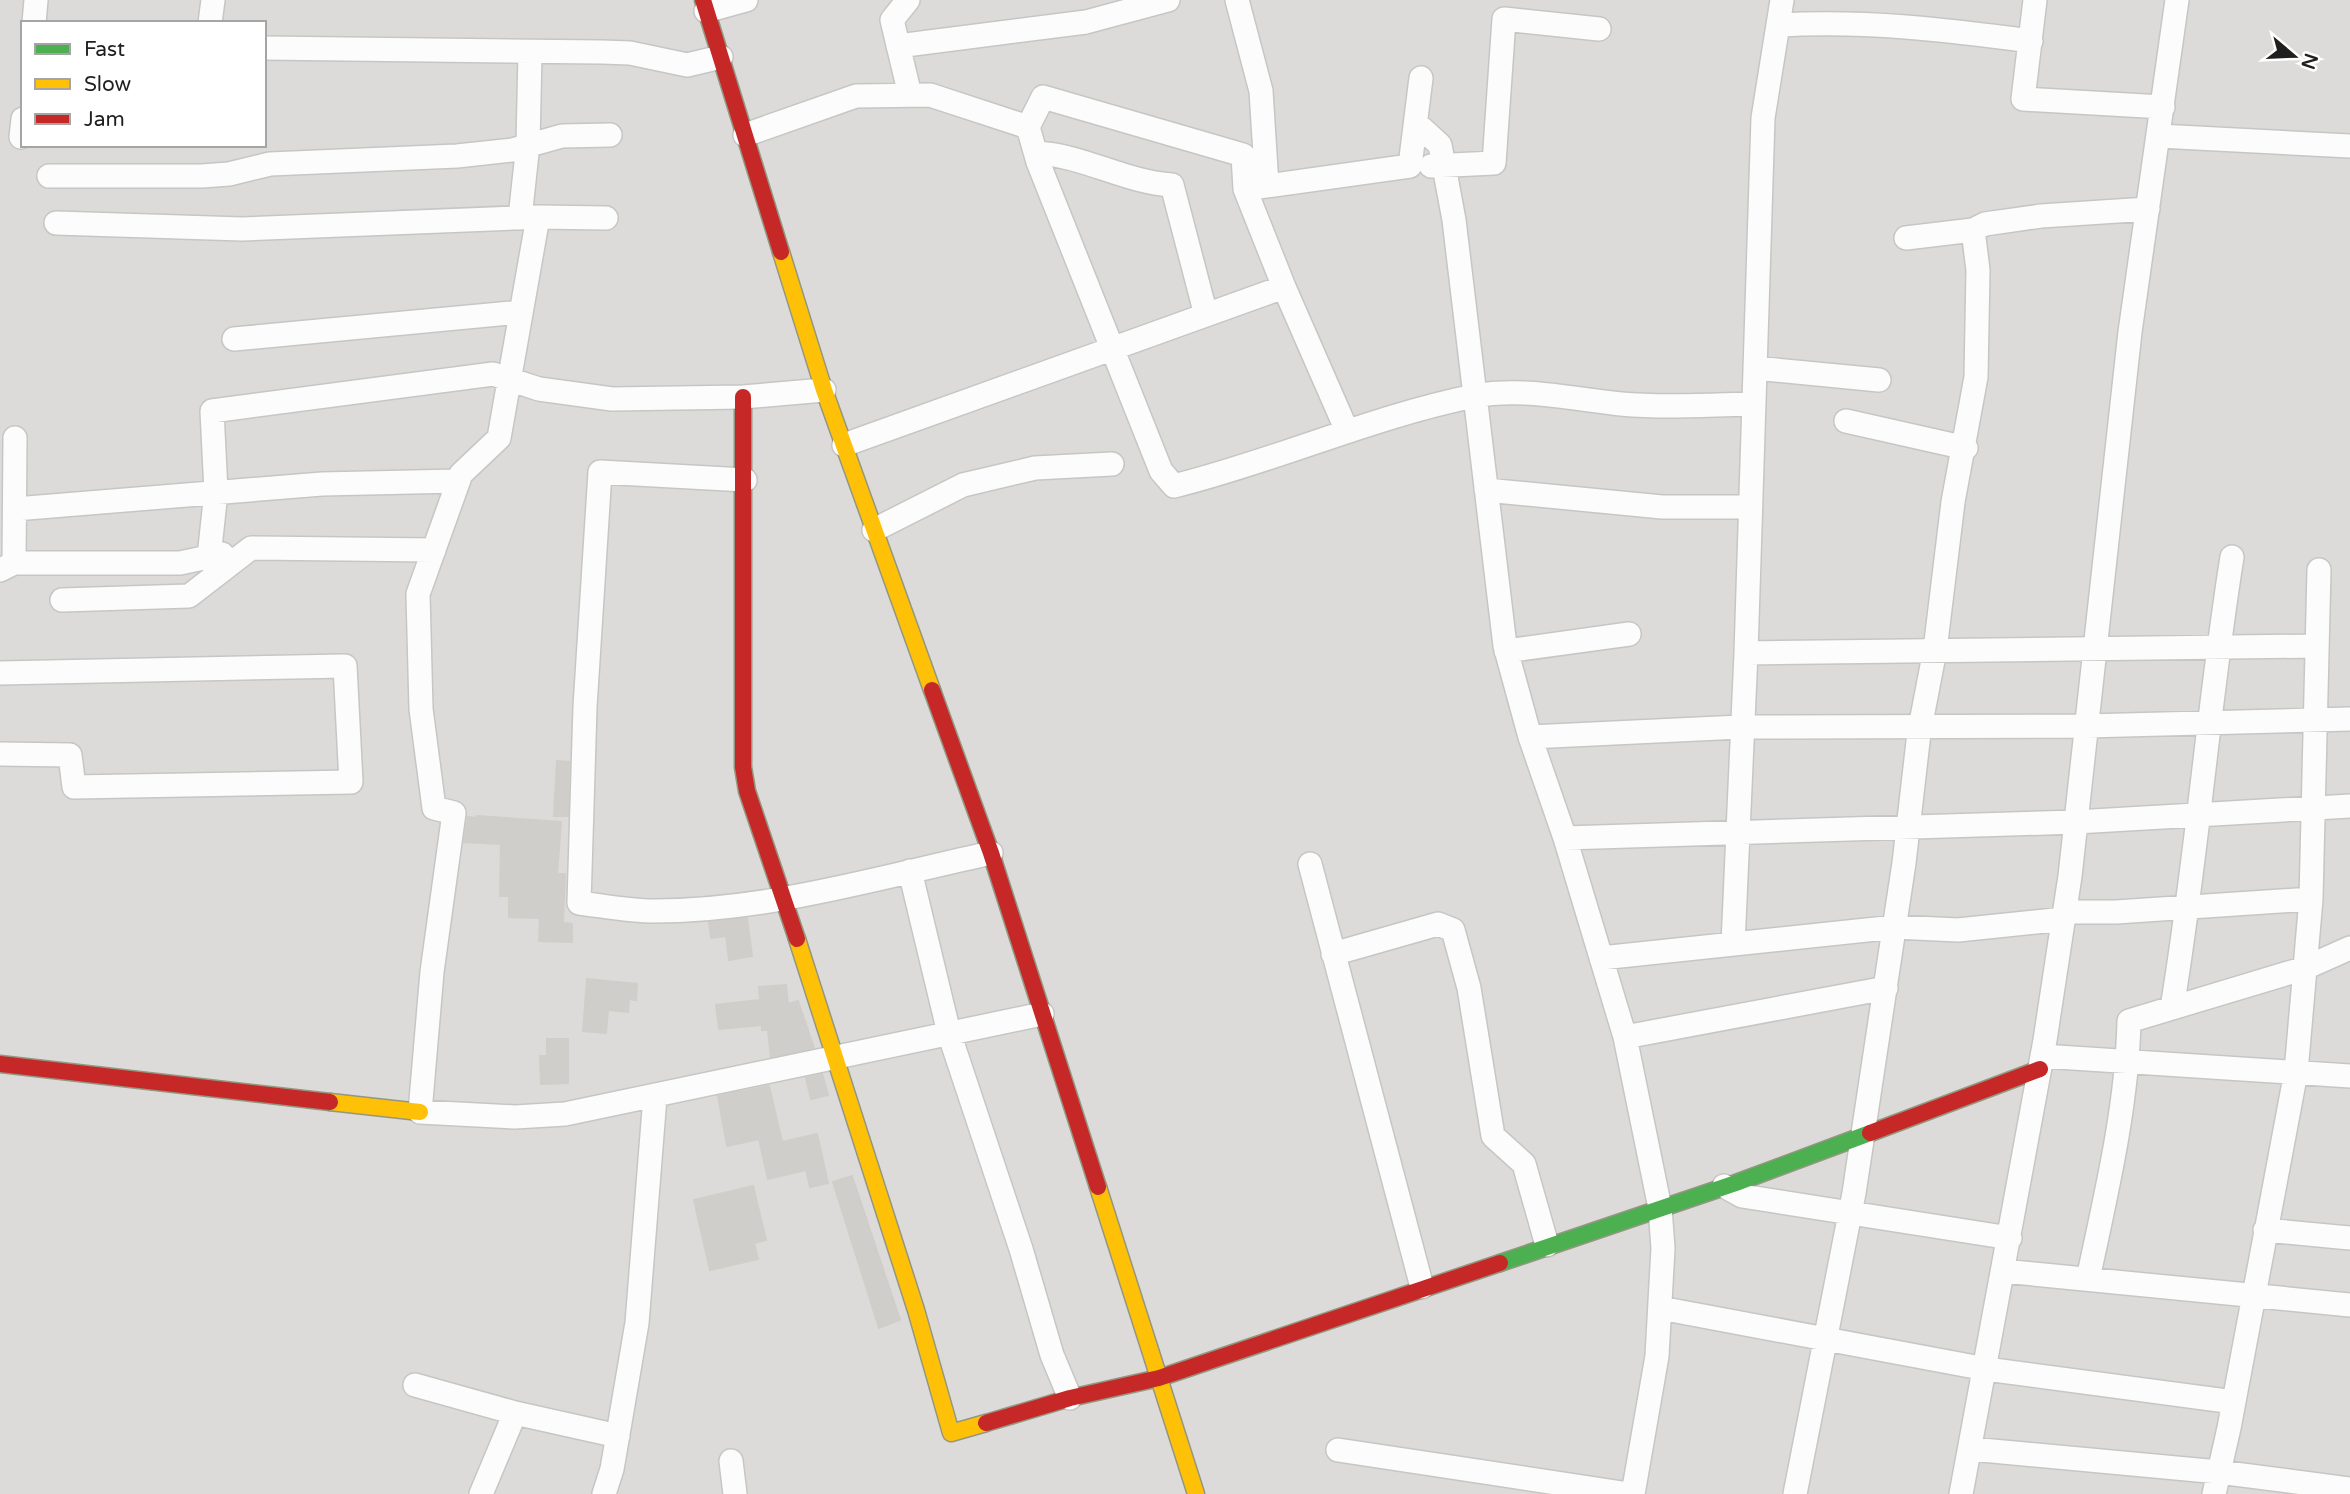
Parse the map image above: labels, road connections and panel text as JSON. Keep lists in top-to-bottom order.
{
  "legend": ["Fast", "Slow", "Jam"],
  "north": "right"
}
